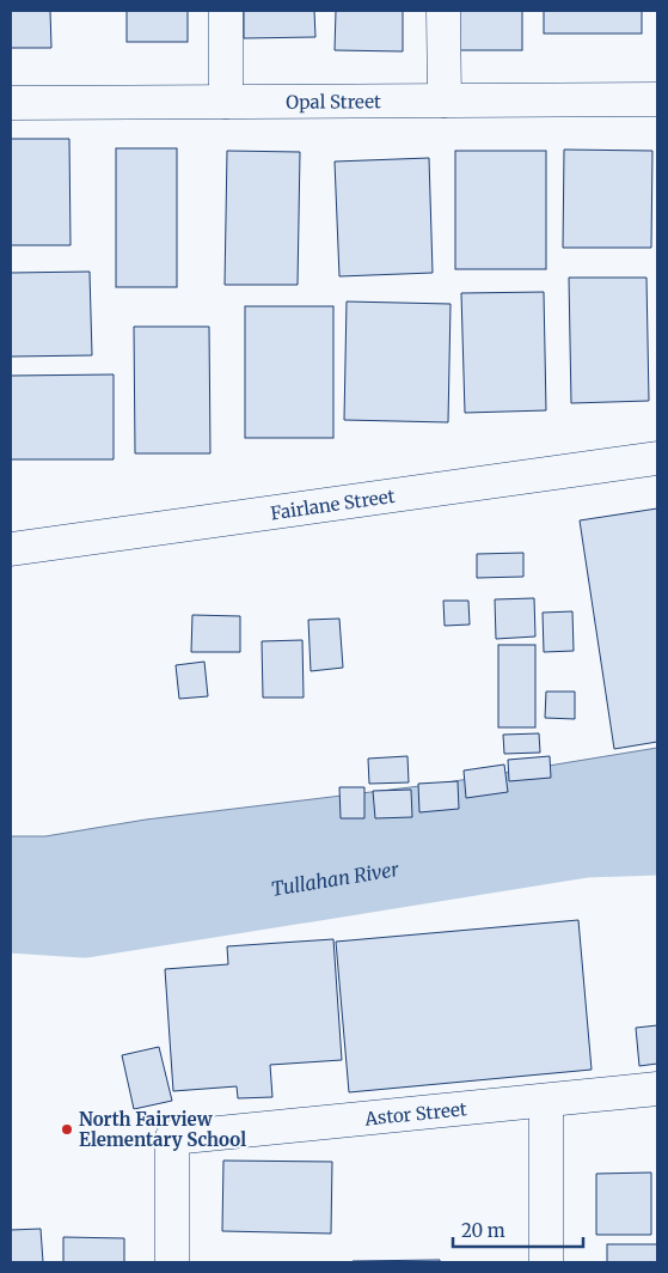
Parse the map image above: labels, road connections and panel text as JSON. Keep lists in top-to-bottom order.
{
  "streets": {
    "street": ["Opal Street", "Fairlane Street", "Astor Street"]
  },
  "water": ["Tullahan River"],
  "places": ["North Fairview Elementary School"],
  "scale_bar": "20 m"
}
